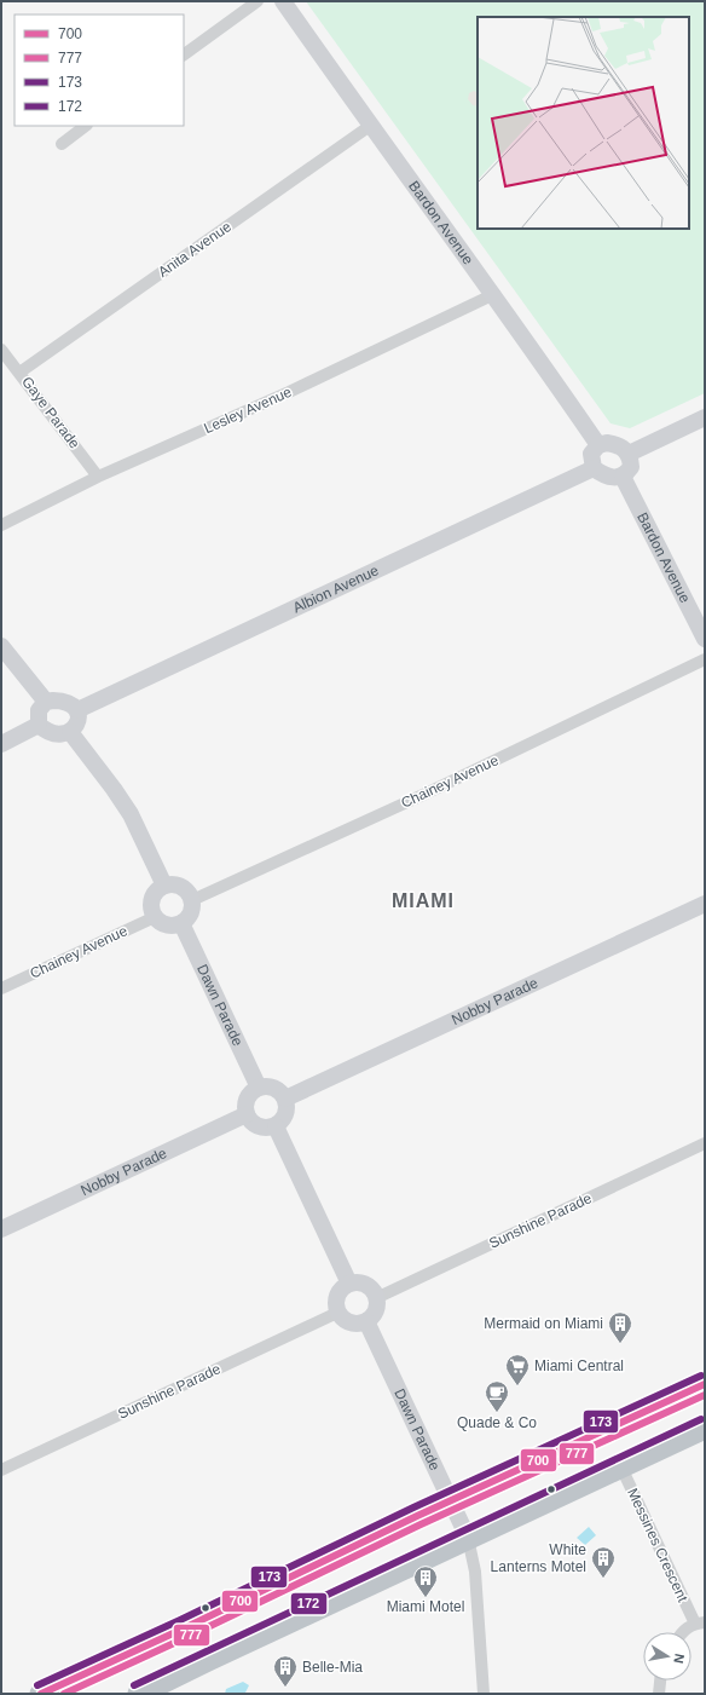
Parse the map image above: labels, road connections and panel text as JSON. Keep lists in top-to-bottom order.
{
  "streets": {
    "street": [
      "Bardon Avenue",
      "Anita Avenue",
      "Lesley Avenue",
      "Gaye Parade",
      "Albion Avenue",
      "Chainey Avenue",
      "Nobby Parade",
      "Dawn Parade",
      "Sunshine Parade",
      "Messines Crescent"
    ]
  },
  "crossings": [
    ["Bardon Avenue", "Anita Avenue"],
    ["Bardon Avenue", "Lesley Avenue"],
    ["Bardon Avenue", "Albion Avenue"],
    ["Anita Avenue", "Gaye Parade"],
    ["Lesley Avenue", "Gaye Parade"],
    ["Chainey Avenue", "Dawn Parade"],
    ["Nobby Parade", "Dawn Parade"],
    ["Dawn Parade", "Sunshine Parade"]
  ],
  "districts": ["MIAMI"],
  "places": {
    "building": [
      "Mermaid on Miami",
      "White Lanterns Motel",
      "Miami Motel",
      "Belle-Mia"
    ],
    "supermarket": ["Miami Central"],
    "cafe": ["Quade & Co"]
  },
  "lines": [
    "transit line 173",
    "transit line 700",
    "transit line 777",
    "transit line 172"
  ],
  "legend": [
    "700",
    "777",
    "173",
    "172"
  ],
  "north": "right"
}
